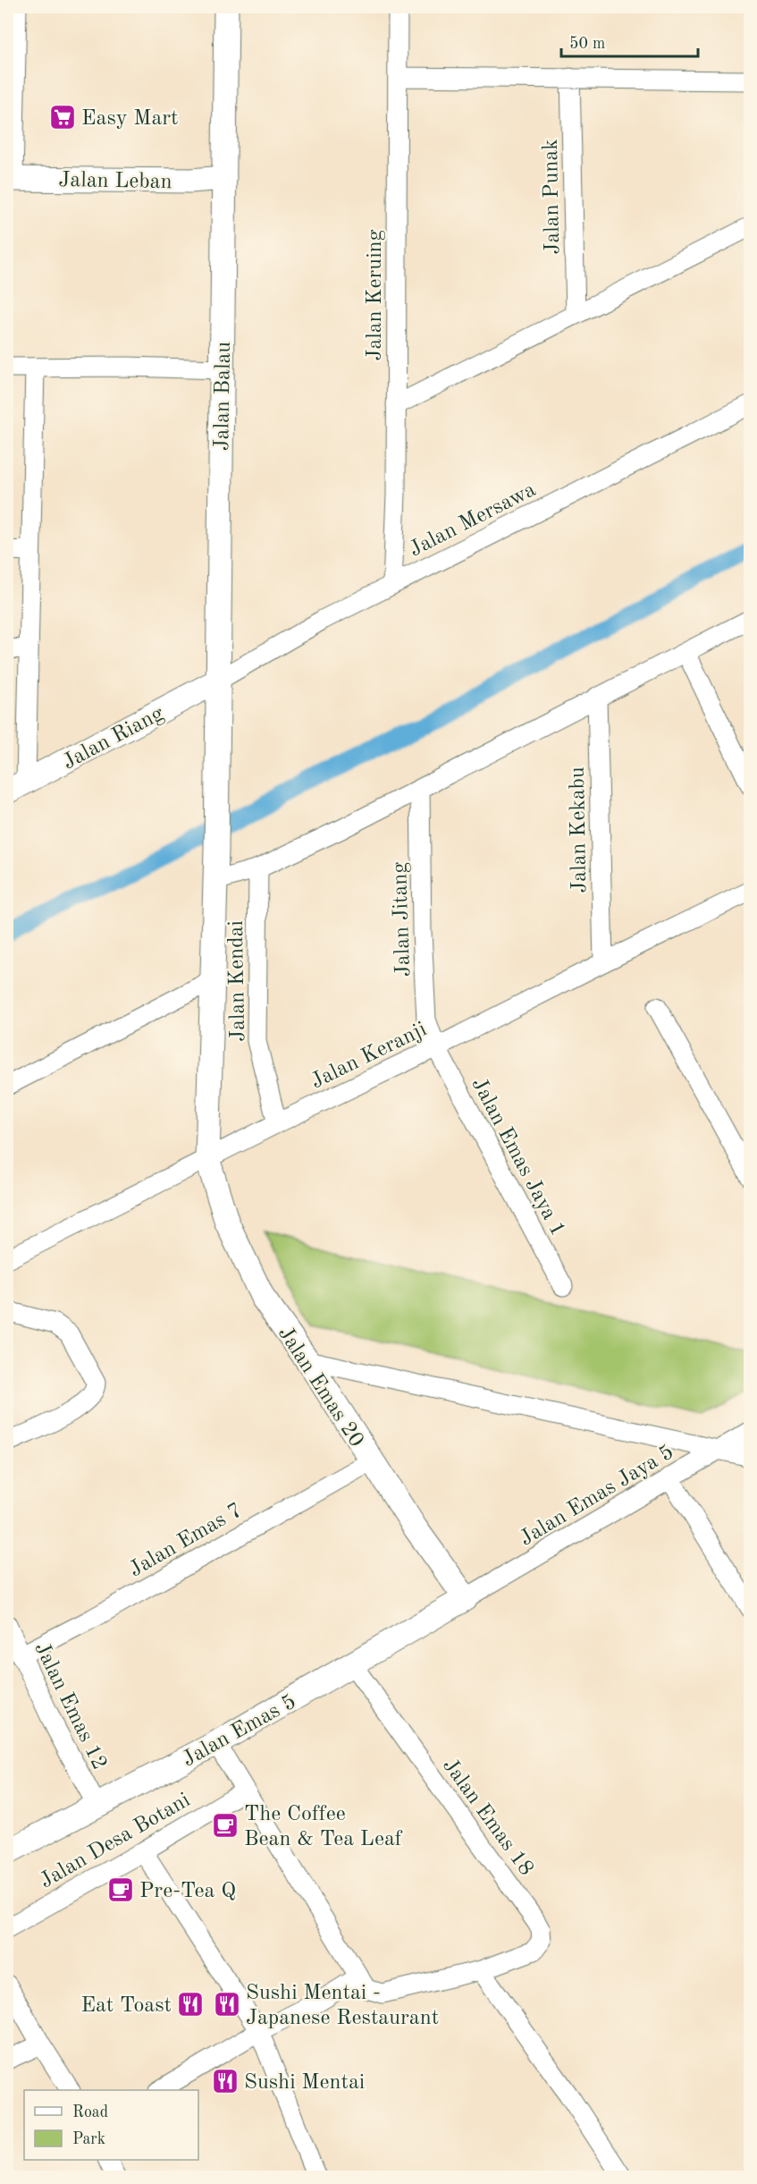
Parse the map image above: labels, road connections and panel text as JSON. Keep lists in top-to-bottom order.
{
  "streets": {
    "street": [
      "Jalan Leban",
      "Jalan Punak",
      "Jalan Keruing",
      "Jalan Balau",
      "Jalan Mersawa",
      "Jalan Riang",
      "Jalan Kekabu",
      "Jalan Jitang",
      "Jalan Kendai",
      "Jalan Keranji",
      "Jalan Emas Jaya 1",
      "Jalan Emas 20",
      "Jalan Emas Jaya 5",
      "Jalan Emas 7",
      "Jalan Emas 12",
      "Jalan Emas 5",
      "Jalan Emas 18",
      "Jalan Desa Botani"
    ]
  },
  "crossings": [
    ["Jalan Leban", "Jalan Balau"],
    ["Jalan Keruing", "Jalan Mersawa"],
    ["Jalan Balau", "Jalan Mersawa"],
    ["Jalan Balau", "Jalan Riang"],
    ["Jalan Balau", "Jalan Emas 20"],
    ["Jalan Mersawa", "Jalan Riang"],
    ["Jalan Kekabu", "Jalan Keranji"],
    ["Jalan Jitang", "Jalan Keranji"],
    ["Jalan Jitang", "Jalan Emas Jaya 1"],
    ["Jalan Kendai", "Jalan Keranji"],
    ["Jalan Keranji", "Jalan Emas Jaya 1"],
    ["Jalan Keranji", "Jalan Emas 20"],
    ["Jalan Emas 20", "Jalan Emas Jaya 5"],
    ["Jalan Emas 20", "Jalan Emas 7"],
    ["Jalan Emas 20", "Jalan Emas 5"],
    ["Jalan Emas Jaya 5", "Jalan Emas 5"],
    ["Jalan Emas 7", "Jalan Emas 12"],
    ["Jalan Emas 12", "Jalan Emas 5"],
    ["Jalan Emas 5", "Jalan Emas 18"],
    ["Jalan Emas 18", "Jalan Desa Botani"]
  ],
  "places": {
    "supermarket": ["Easy Mart"],
    "cafe": ["The Coffee Bean & Tea Leaf", "Pre-Tea Q"],
    "restaurant": ["Eat Toast", "Sushi Mentai - Japanese Restaurant", "Sushi Mentai"]
  },
  "legend": ["Road", "Park"],
  "scale_bar": "50 m"
}
